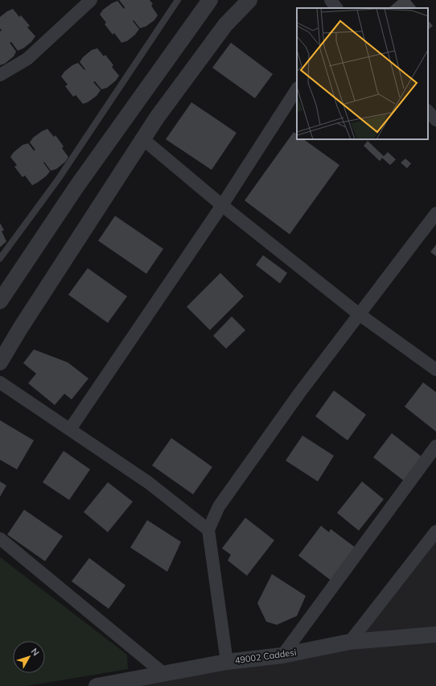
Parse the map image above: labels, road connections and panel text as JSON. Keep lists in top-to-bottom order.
{
  "streets": {
    "street": ["49002 Caddesi"]
  },
  "north": "top right"
}
